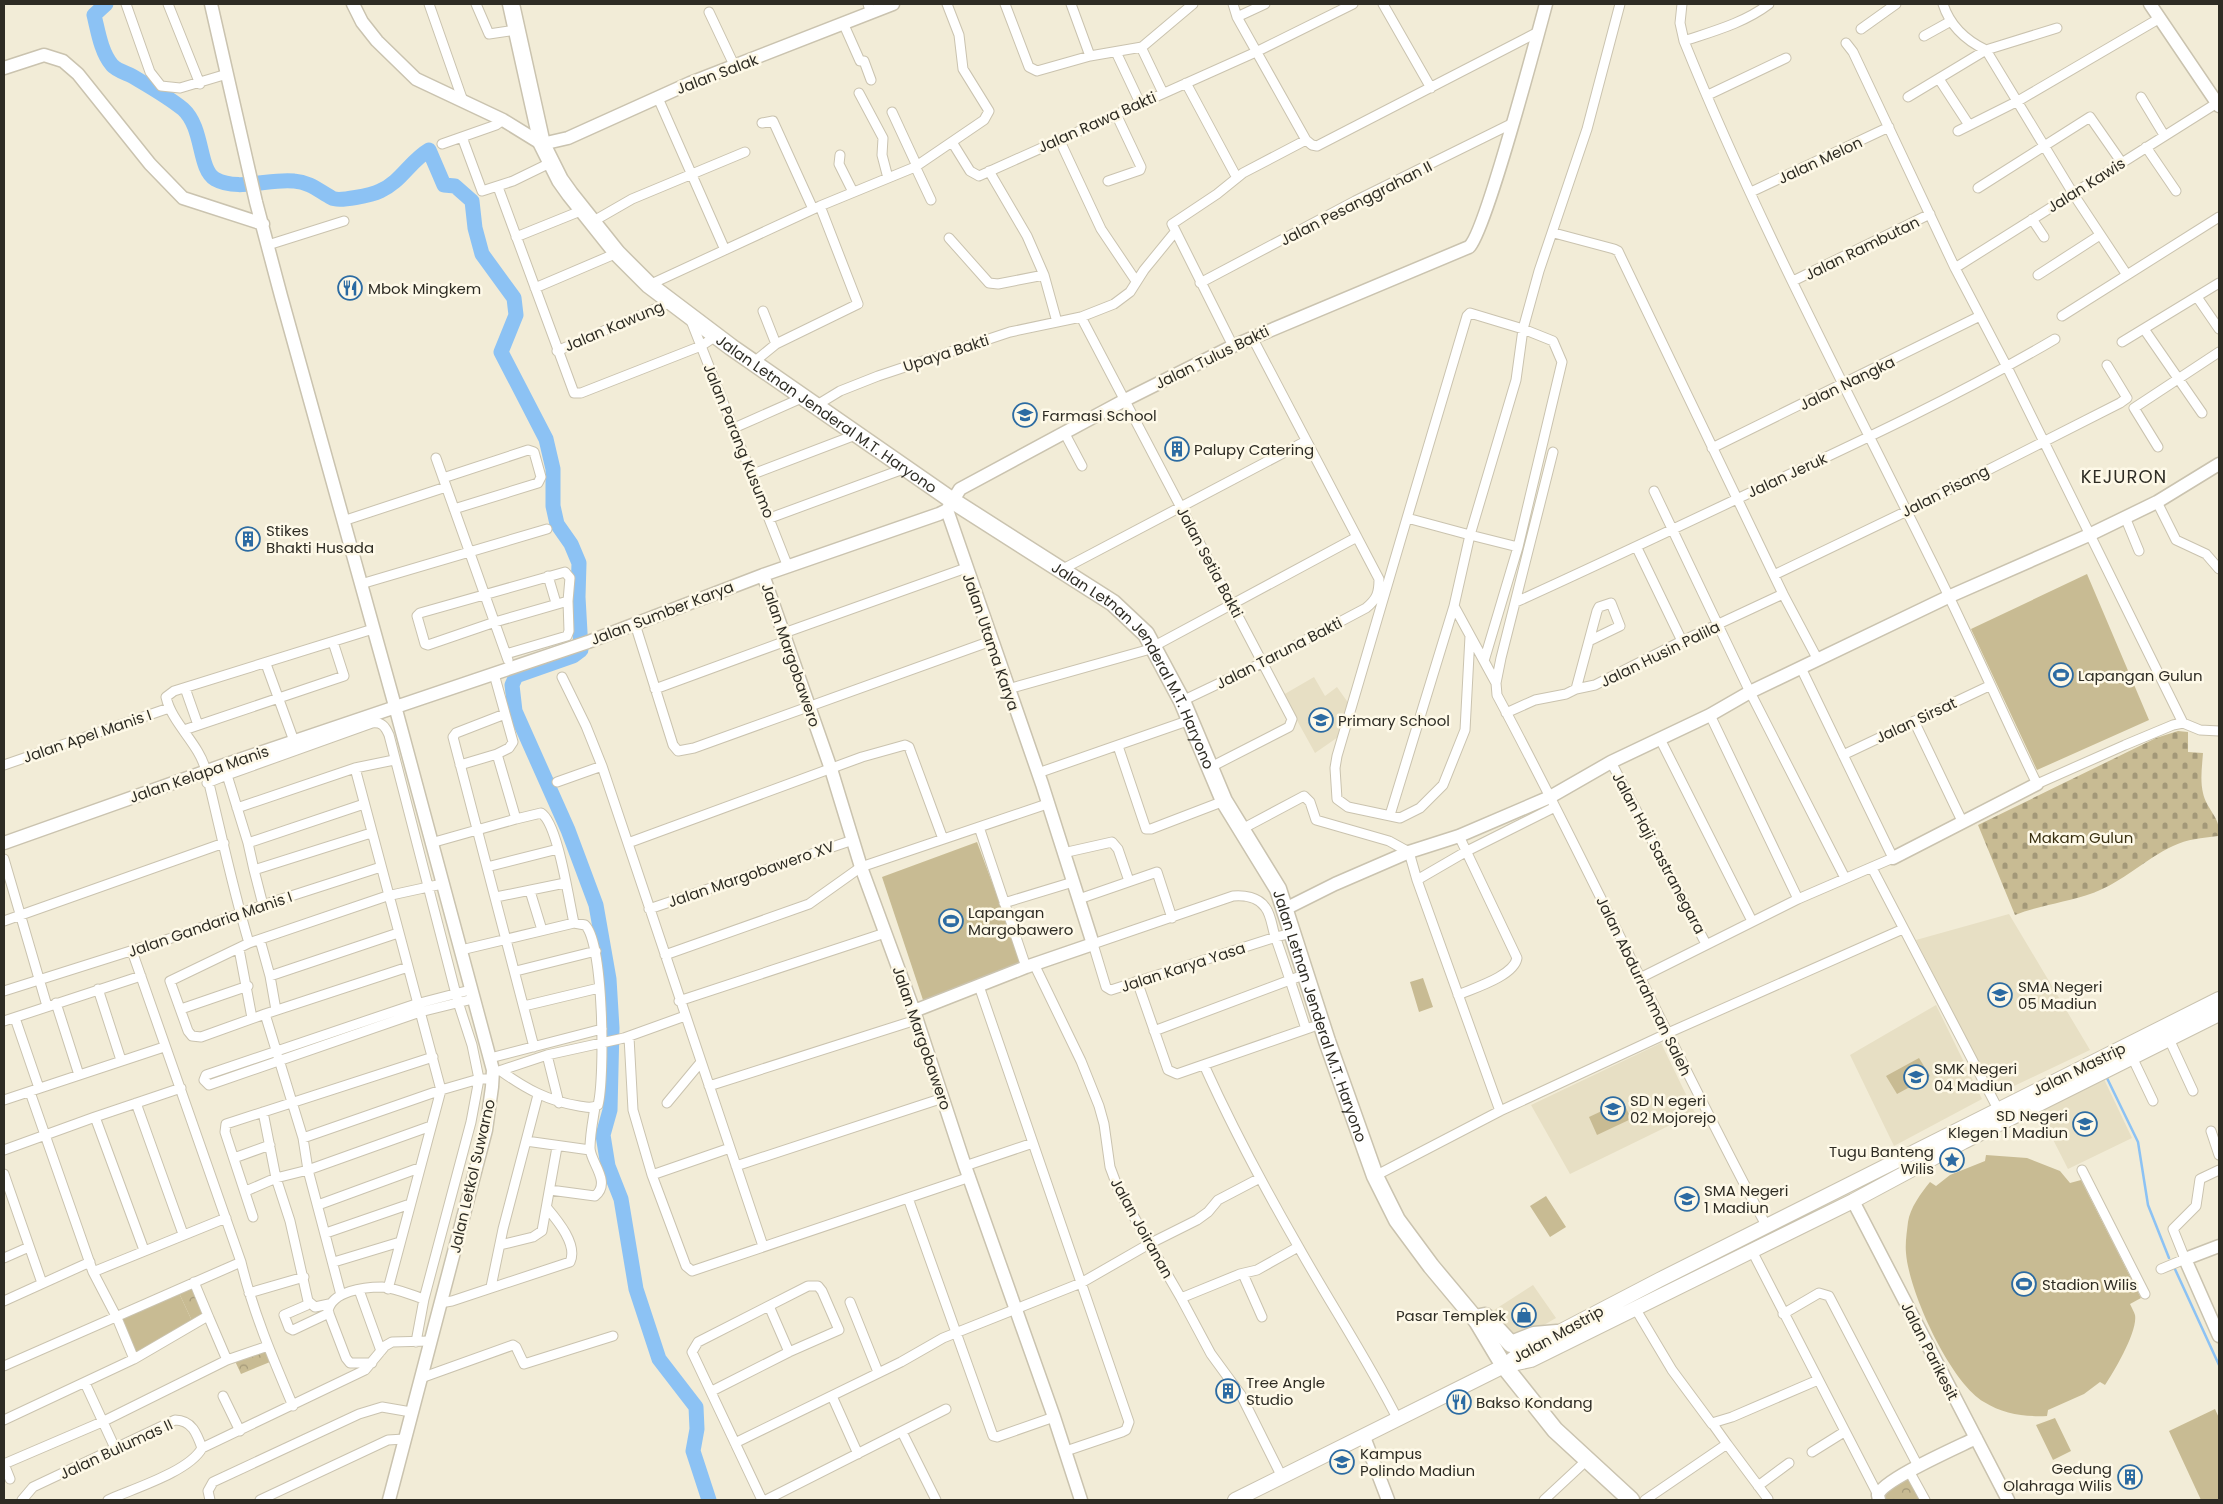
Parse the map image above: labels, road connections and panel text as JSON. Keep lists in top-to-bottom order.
{
  "streets": {
    "highway": ["Jalan Letnan Jenderal M.T. Haryono"],
    "main road": ["Jalan Mastrip"],
    "street": [
      "Jalan Salak",
      "Jalan Rawa Bakti",
      "Jalan Melon",
      "Jalan Kawis",
      "Jalan Pesanggrahan II",
      "Jalan Rambutan",
      "Jalan Kawung",
      "Upaya Bakti",
      "Jalan Tulus Bakti",
      "Jalan Nangka",
      "Jalan Parang Kusumo",
      "Jalan Jeruk",
      "Jalan Pisang",
      "Jalan Setia Bakti",
      "Jalan Sumber Karya",
      "Jalan Utama Karya",
      "Jalan Taruna Bakti",
      "Jalan Husin Palila",
      "Jalan Margobawero",
      "Jalan Sirsat",
      "Jalan Apel Manis I",
      "Jalan Kelapa Manis",
      "Jalan Haji Sastranegara",
      "Jalan Margobawero XV",
      "Jalan Gandaria Manis I",
      "Jalan Karya Yasa",
      "Jalan Abdurrahman Saleh",
      "Jalan Letkol Suwarno",
      "Jalan Joiranan",
      "Jalan Parikesit",
      "Jalan Bulumas II"
    ]
  },
  "crossings": [
    ["Jalan Salak", "Jalan Letnan Jenderal M.T. Haryono"],
    ["Jalan Pesanggrahan II", "Jalan Tulus Bakti"],
    ["Jalan Kawung", "Jalan Letnan Jenderal M.T. Haryono"],
    ["Upaya Bakti", "Jalan Letnan Jenderal M.T. Haryono"],
    ["Upaya Bakti", "Jalan Parang Kusumo"],
    ["Upaya Bakti", "Jalan Setia Bakti"],
    ["Jalan Tulus Bakti", "Jalan Letnan Jenderal M.T. Haryono"],
    ["Jalan Tulus Bakti", "Jalan Setia Bakti"],
    ["Jalan Tulus Bakti", "Jalan Sumber Karya"],
    ["Jalan Tulus Bakti", "Jalan Utama Karya"],
    ["Jalan Letnan Jenderal M.T. Haryono", "Jalan Parang Kusumo"],
    ["Jalan Letnan Jenderal M.T. Haryono", "Jalan Setia Bakti"],
    ["Jalan Letnan Jenderal M.T. Haryono", "Jalan Sumber Karya"],
    ["Jalan Letnan Jenderal M.T. Haryono", "Jalan Utama Karya"],
    ["Jalan Letnan Jenderal M.T. Haryono", "Jalan Taruna Bakti"],
    ["Jalan Letnan Jenderal M.T. Haryono", "Jalan Karya Yasa"],
    ["Jalan Letnan Jenderal M.T. Haryono", "Jalan Mastrip"],
    ["Jalan Parang Kusumo", "Jalan Sumber Karya"],
    ["Jalan Setia Bakti", "Jalan Taruna Bakti"],
    ["Jalan Sumber Karya", "Jalan Utama Karya"],
    ["Jalan Sumber Karya", "Jalan Margobawero"],
    ["Jalan Sumber Karya", "Jalan Kelapa Manis"],
    ["Jalan Sumber Karya", "Jalan Letkol Suwarno"],
    ["Jalan Utama Karya", "Jalan Karya Yasa"],
    ["Jalan Husin Palila", "Jalan Abdurrahman Saleh"],
    ["Jalan Margobawero", "Jalan Margobawero XV"],
    ["Jalan Kelapa Manis", "Jalan Letkol Suwarno"],
    ["Jalan Abdurrahman Saleh", "Jalan Mastrip"],
    ["Jalan Mastrip", "Jalan Parikesit"]
  ],
  "districts": ["KEJURON"],
  "parks": ["Makam Gulun"],
  "places": {
    "restaurant": ["Mbok Mingkem", "Bakso Kondang"],
    "school or university": [
      "Farmasi School",
      "Primary School",
      "SMA Negeri 05 Madiun",
      "SMK Negeri 04 Madiun",
      "SD N egeri 02 Mojorejo",
      "SD Negeri Klegen 1 Madiun",
      "SMA Negeri 1 Madiun",
      "Kampus Polindo Madiun"
    ],
    "building": [
      "Palupy Catering",
      "Stikes Bhakti Husada",
      "Tree Angle Studio",
      "Gedung Olahraga Wilis"
    ],
    "sports": ["Lapangan Gulun", "Lapangan Margobawero", "Stadion Wilis"],
    "place": ["Tugu Banteng Wilis"],
    "shop": ["Pasar Templek"]
  }
}
